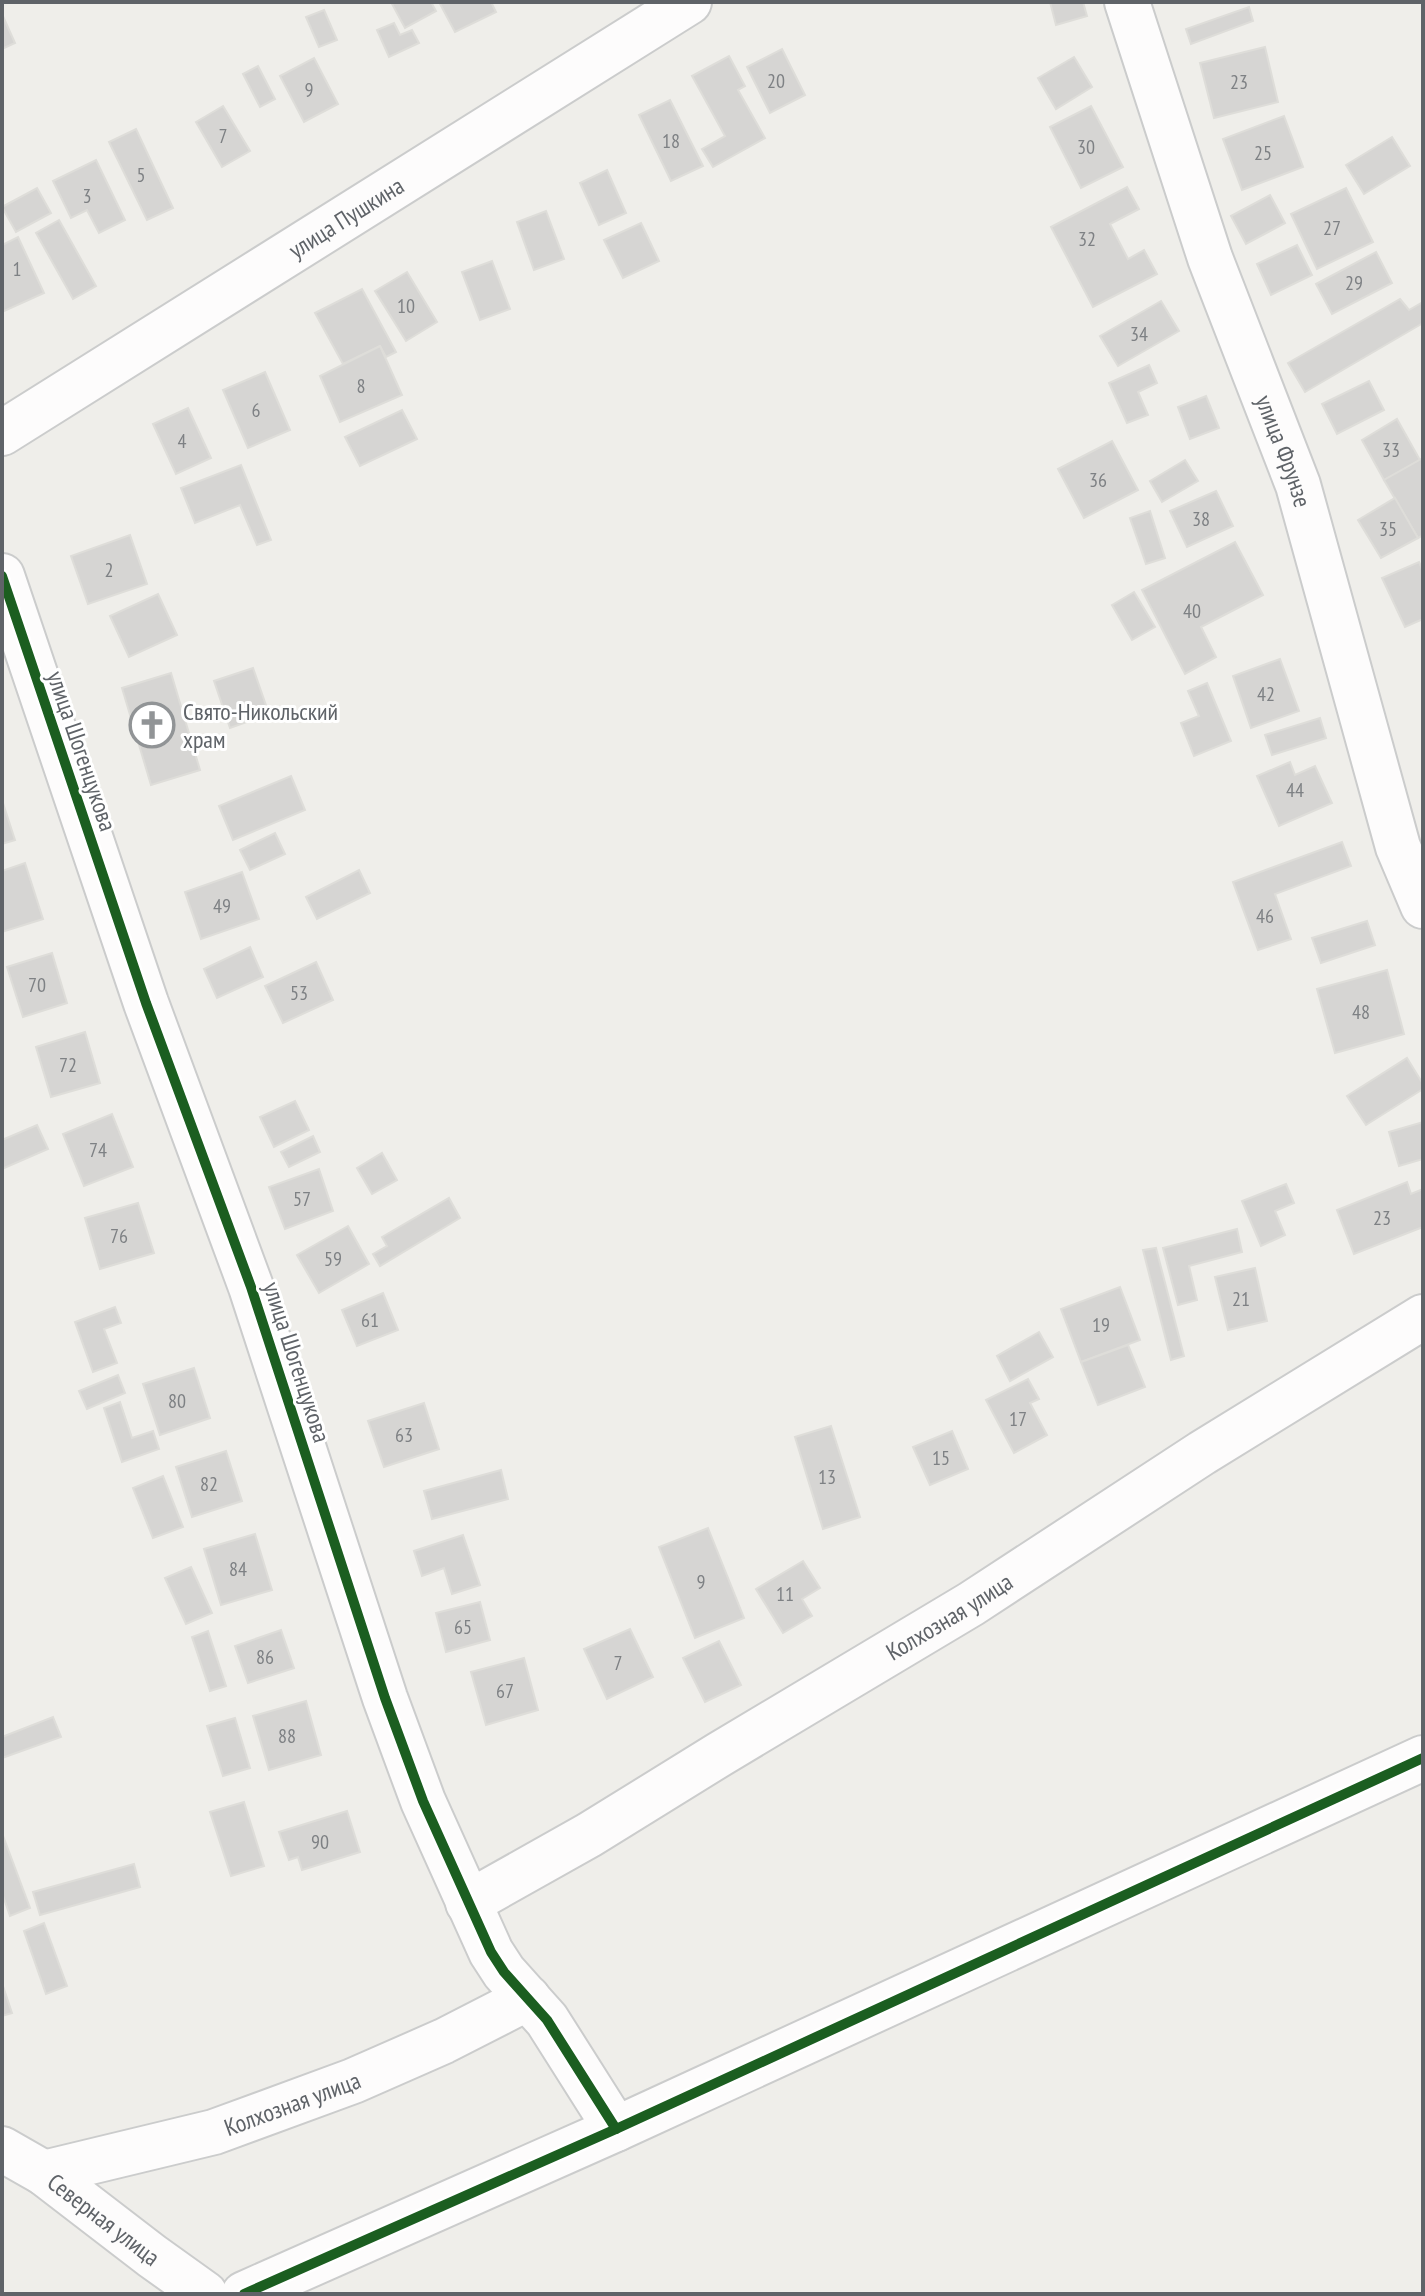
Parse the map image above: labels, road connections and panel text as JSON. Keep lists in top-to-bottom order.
{
  "streets": {
    "street": [
      "улица Пушкина",
      "улица Фрунзе",
      "улица Шогенцукова",
      "Колхозная улица",
      "Северная улица"
    ]
  },
  "crossings": [
    ["улица Шогенцукова", "Колхозная улица"],
    ["Колхозная улица", "Северная улица"]
  ],
  "places": {
    "church": ["Свято-Никольский храм"]
  },
  "house_numbers": [
    "20",
    "23",
    "9",
    "7",
    "18",
    "30",
    "25",
    "5",
    "3",
    "27",
    "32",
    "1",
    "29",
    "10",
    "34",
    "8",
    "6",
    "4",
    "33",
    "36",
    "38",
    "35",
    "2",
    "40",
    "42",
    "44",
    "49",
    "46",
    "70",
    "53",
    "48",
    "72",
    "74",
    "57",
    "23",
    "76",
    "59",
    "21",
    "61",
    "19",
    "80",
    "17",
    "63",
    "15",
    "13",
    "82",
    "84",
    "9",
    "11",
    "65",
    "86",
    "7",
    "67",
    "88",
    "90"
  ]
}
